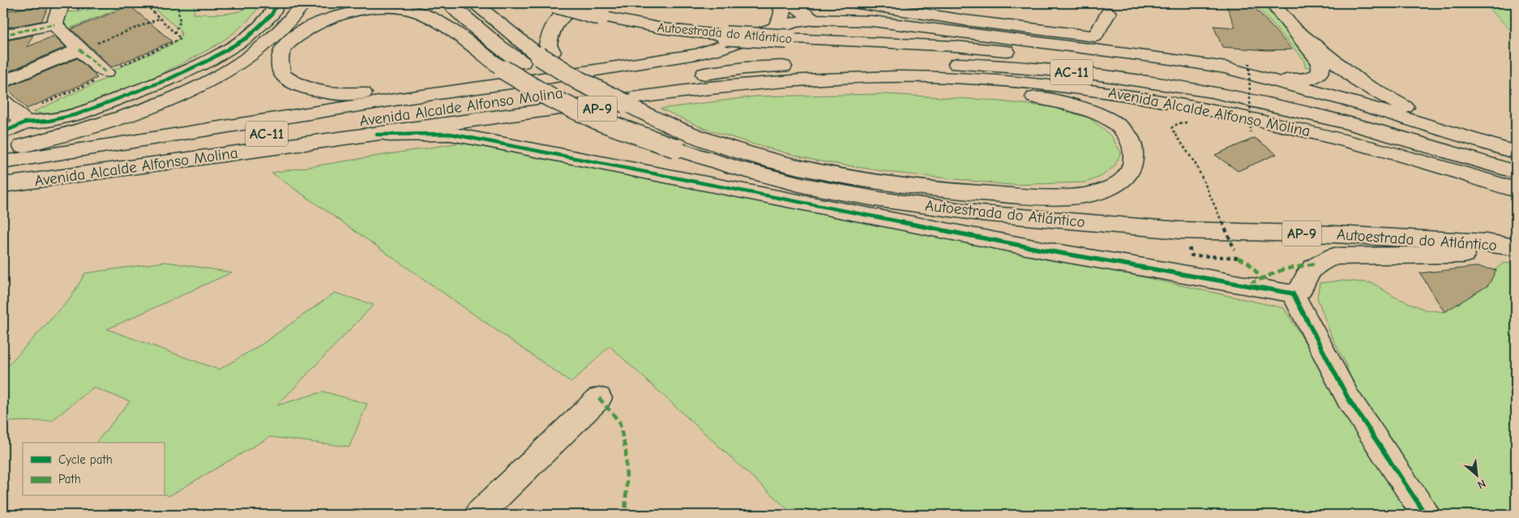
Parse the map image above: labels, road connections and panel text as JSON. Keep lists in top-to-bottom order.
{
  "streets": {
    "main road": [
      "Autoestrada do Atlántico",
      "AC-11",
      "Avenida Alcalde Alfonso Molina",
      "AP-9"
    ]
  },
  "crossings": [
    ["Autoestrada do Atlántico", "Avenida Alcalde Alfonso Molina"],
    ["Autoestrada do Atlántico", "AP-9"]
  ],
  "legend": ["Cycle path", "Path"],
  "north": "bottom right"
}
